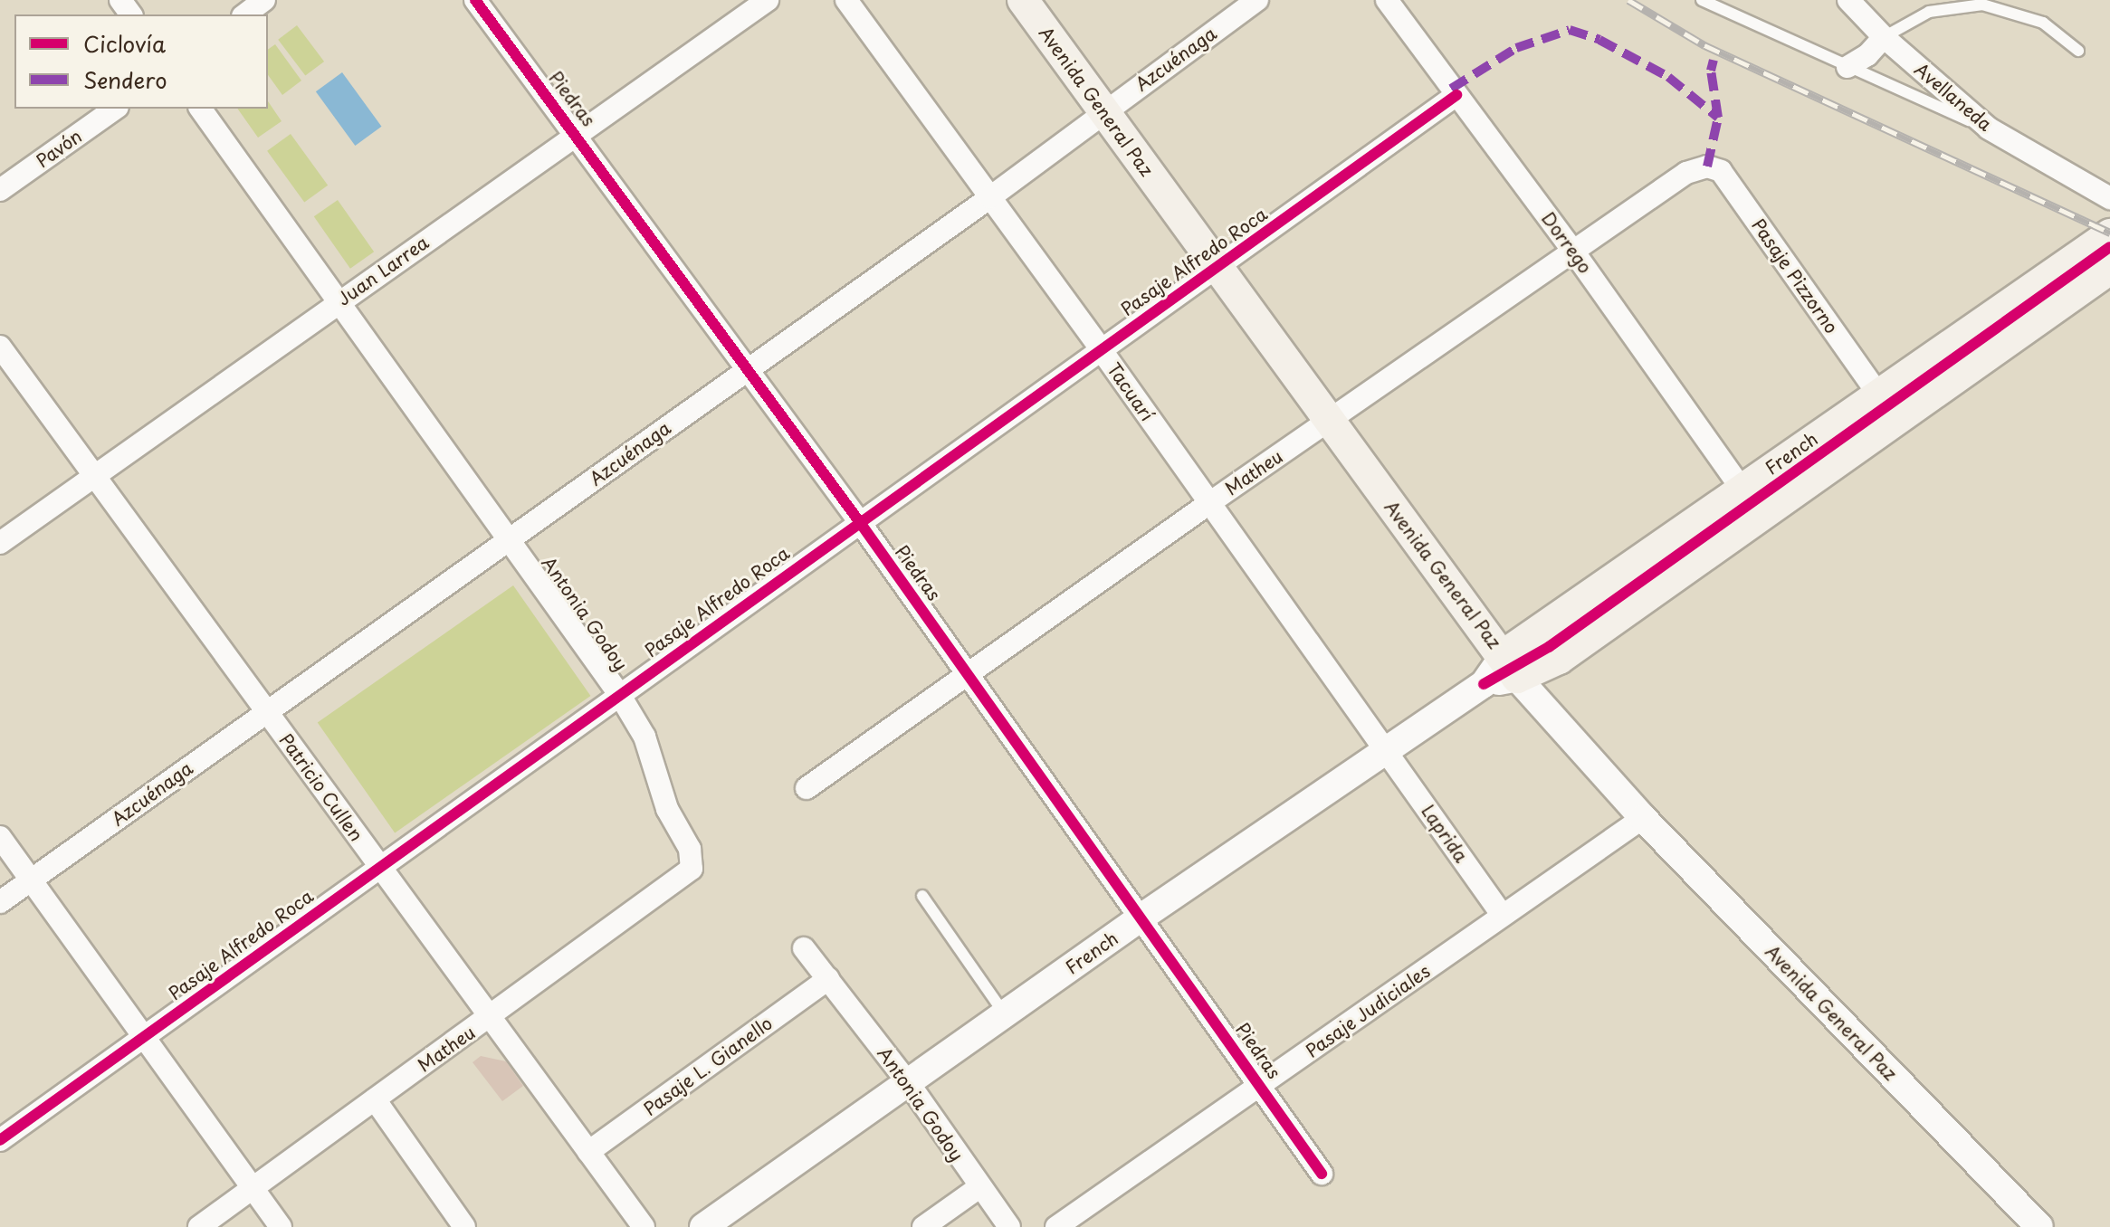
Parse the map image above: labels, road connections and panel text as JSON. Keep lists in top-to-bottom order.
{
  "streets": {
    "main road": ["Avenida General Paz", "French"],
    "street": [
      "Azcuénaga",
      "Avellaneda",
      "Piedras",
      "Pavón",
      "Dorrego",
      "Pasaje Alfredo Roca",
      "Juan Larrea",
      "Pasaje Pizzorno",
      "Tacuarí",
      "Matheu",
      "Antonia Godoy",
      "Patricio Cullen",
      "Laprida",
      "Pasaje Judiciales",
      "Pasaje L. Gianello"
    ]
  },
  "crossings": [
    ["Azcuénaga", "Piedras"],
    ["Azcuénaga", "Avenida General Paz"],
    ["Azcuénaga", "Tacuarí"],
    ["Azcuénaga", "Antonia Godoy"],
    ["Azcuénaga", "Patricio Cullen"],
    ["Piedras", "Pasaje Alfredo Roca"],
    ["Piedras", "Juan Larrea"],
    ["Piedras", "French"],
    ["Piedras", "Matheu"],
    ["Piedras", "Pasaje Judiciales"],
    ["Avenida General Paz", "Pasaje Alfredo Roca"],
    ["Avenida General Paz", "French"],
    ["Avenida General Paz", "Matheu"],
    ["Avenida General Paz", "Pasaje Judiciales"],
    ["Dorrego", "Pasaje Alfredo Roca"],
    ["Dorrego", "French"],
    ["Dorrego", "Matheu"],
    ["Pasaje Alfredo Roca", "Tacuarí"],
    ["Pasaje Alfredo Roca", "Antonia Godoy"],
    ["Pasaje Alfredo Roca", "Patricio Cullen"],
    ["Juan Larrea", "Antonia Godoy"],
    ["Juan Larrea", "Patricio Cullen"],
    ["Pasaje Pizzorno", "French"],
    ["Pasaje Pizzorno", "Matheu"],
    ["Tacuarí", "French"],
    ["Tacuarí", "Matheu"],
    ["Tacuarí", "Laprida"],
    ["French", "Antonia Godoy"],
    ["French", "Laprida"],
    ["Matheu", "Antonia Godoy"],
    ["Matheu", "Patricio Cullen"],
    ["Antonia Godoy", "Pasaje L. Gianello"],
    ["Patricio Cullen", "Pasaje L. Gianello"],
    ["Laprida", "Pasaje Judiciales"]
  ],
  "legend": ["Ciclovía", "Sendero"]
}
